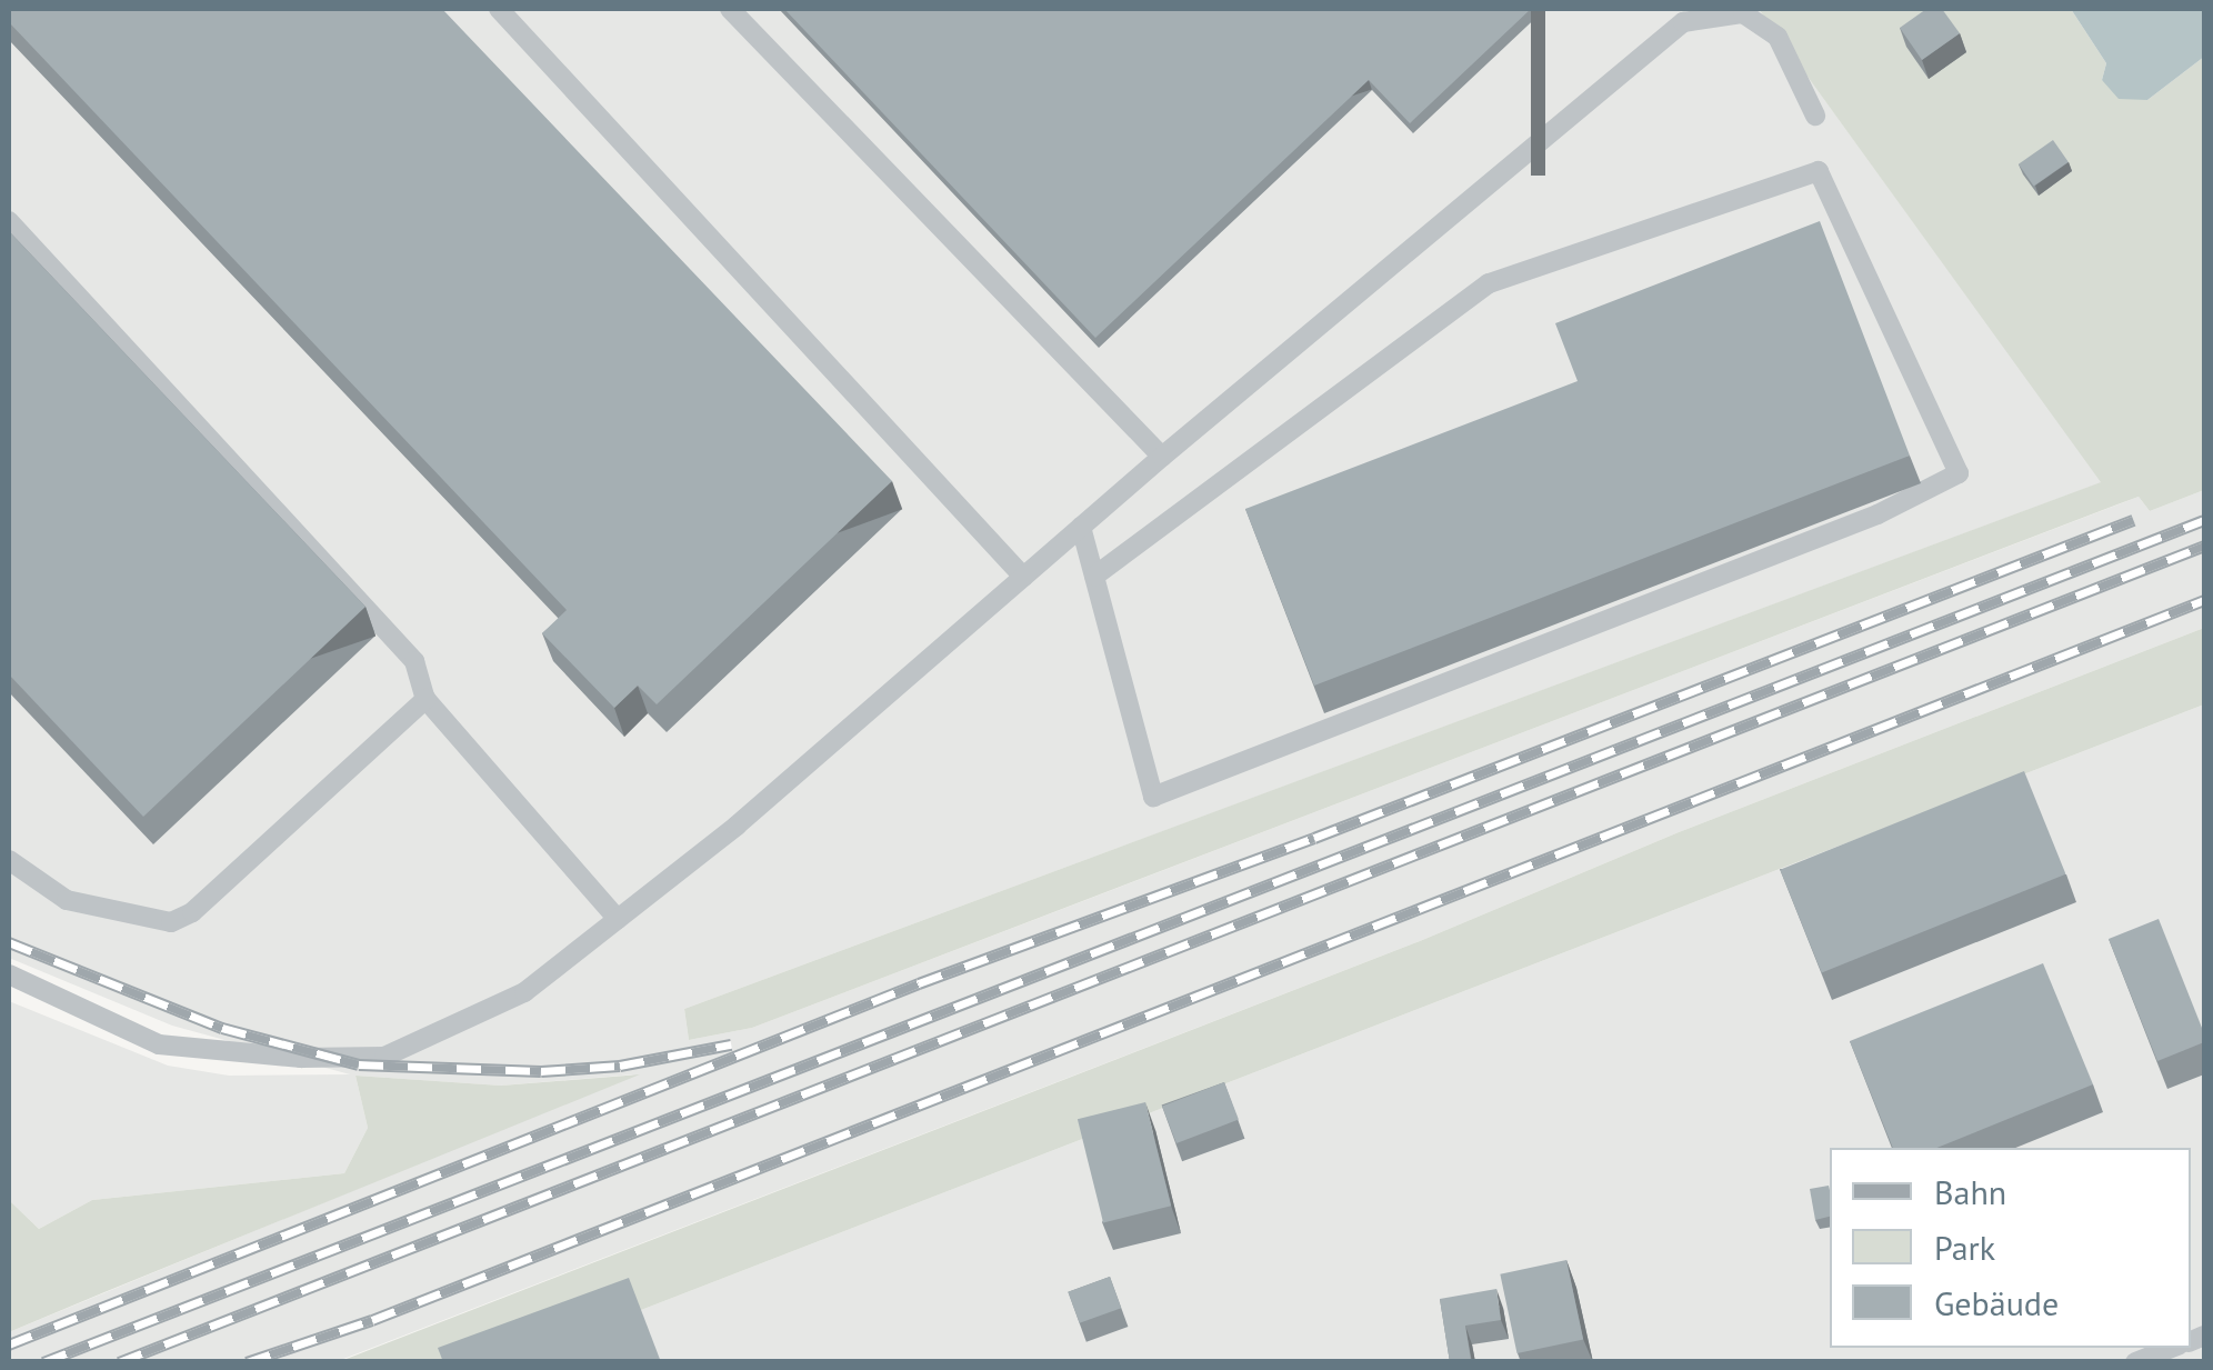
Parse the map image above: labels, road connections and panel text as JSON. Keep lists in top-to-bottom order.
{
  "legend": ["Bahn", "Park", "Gebäude"]
}
